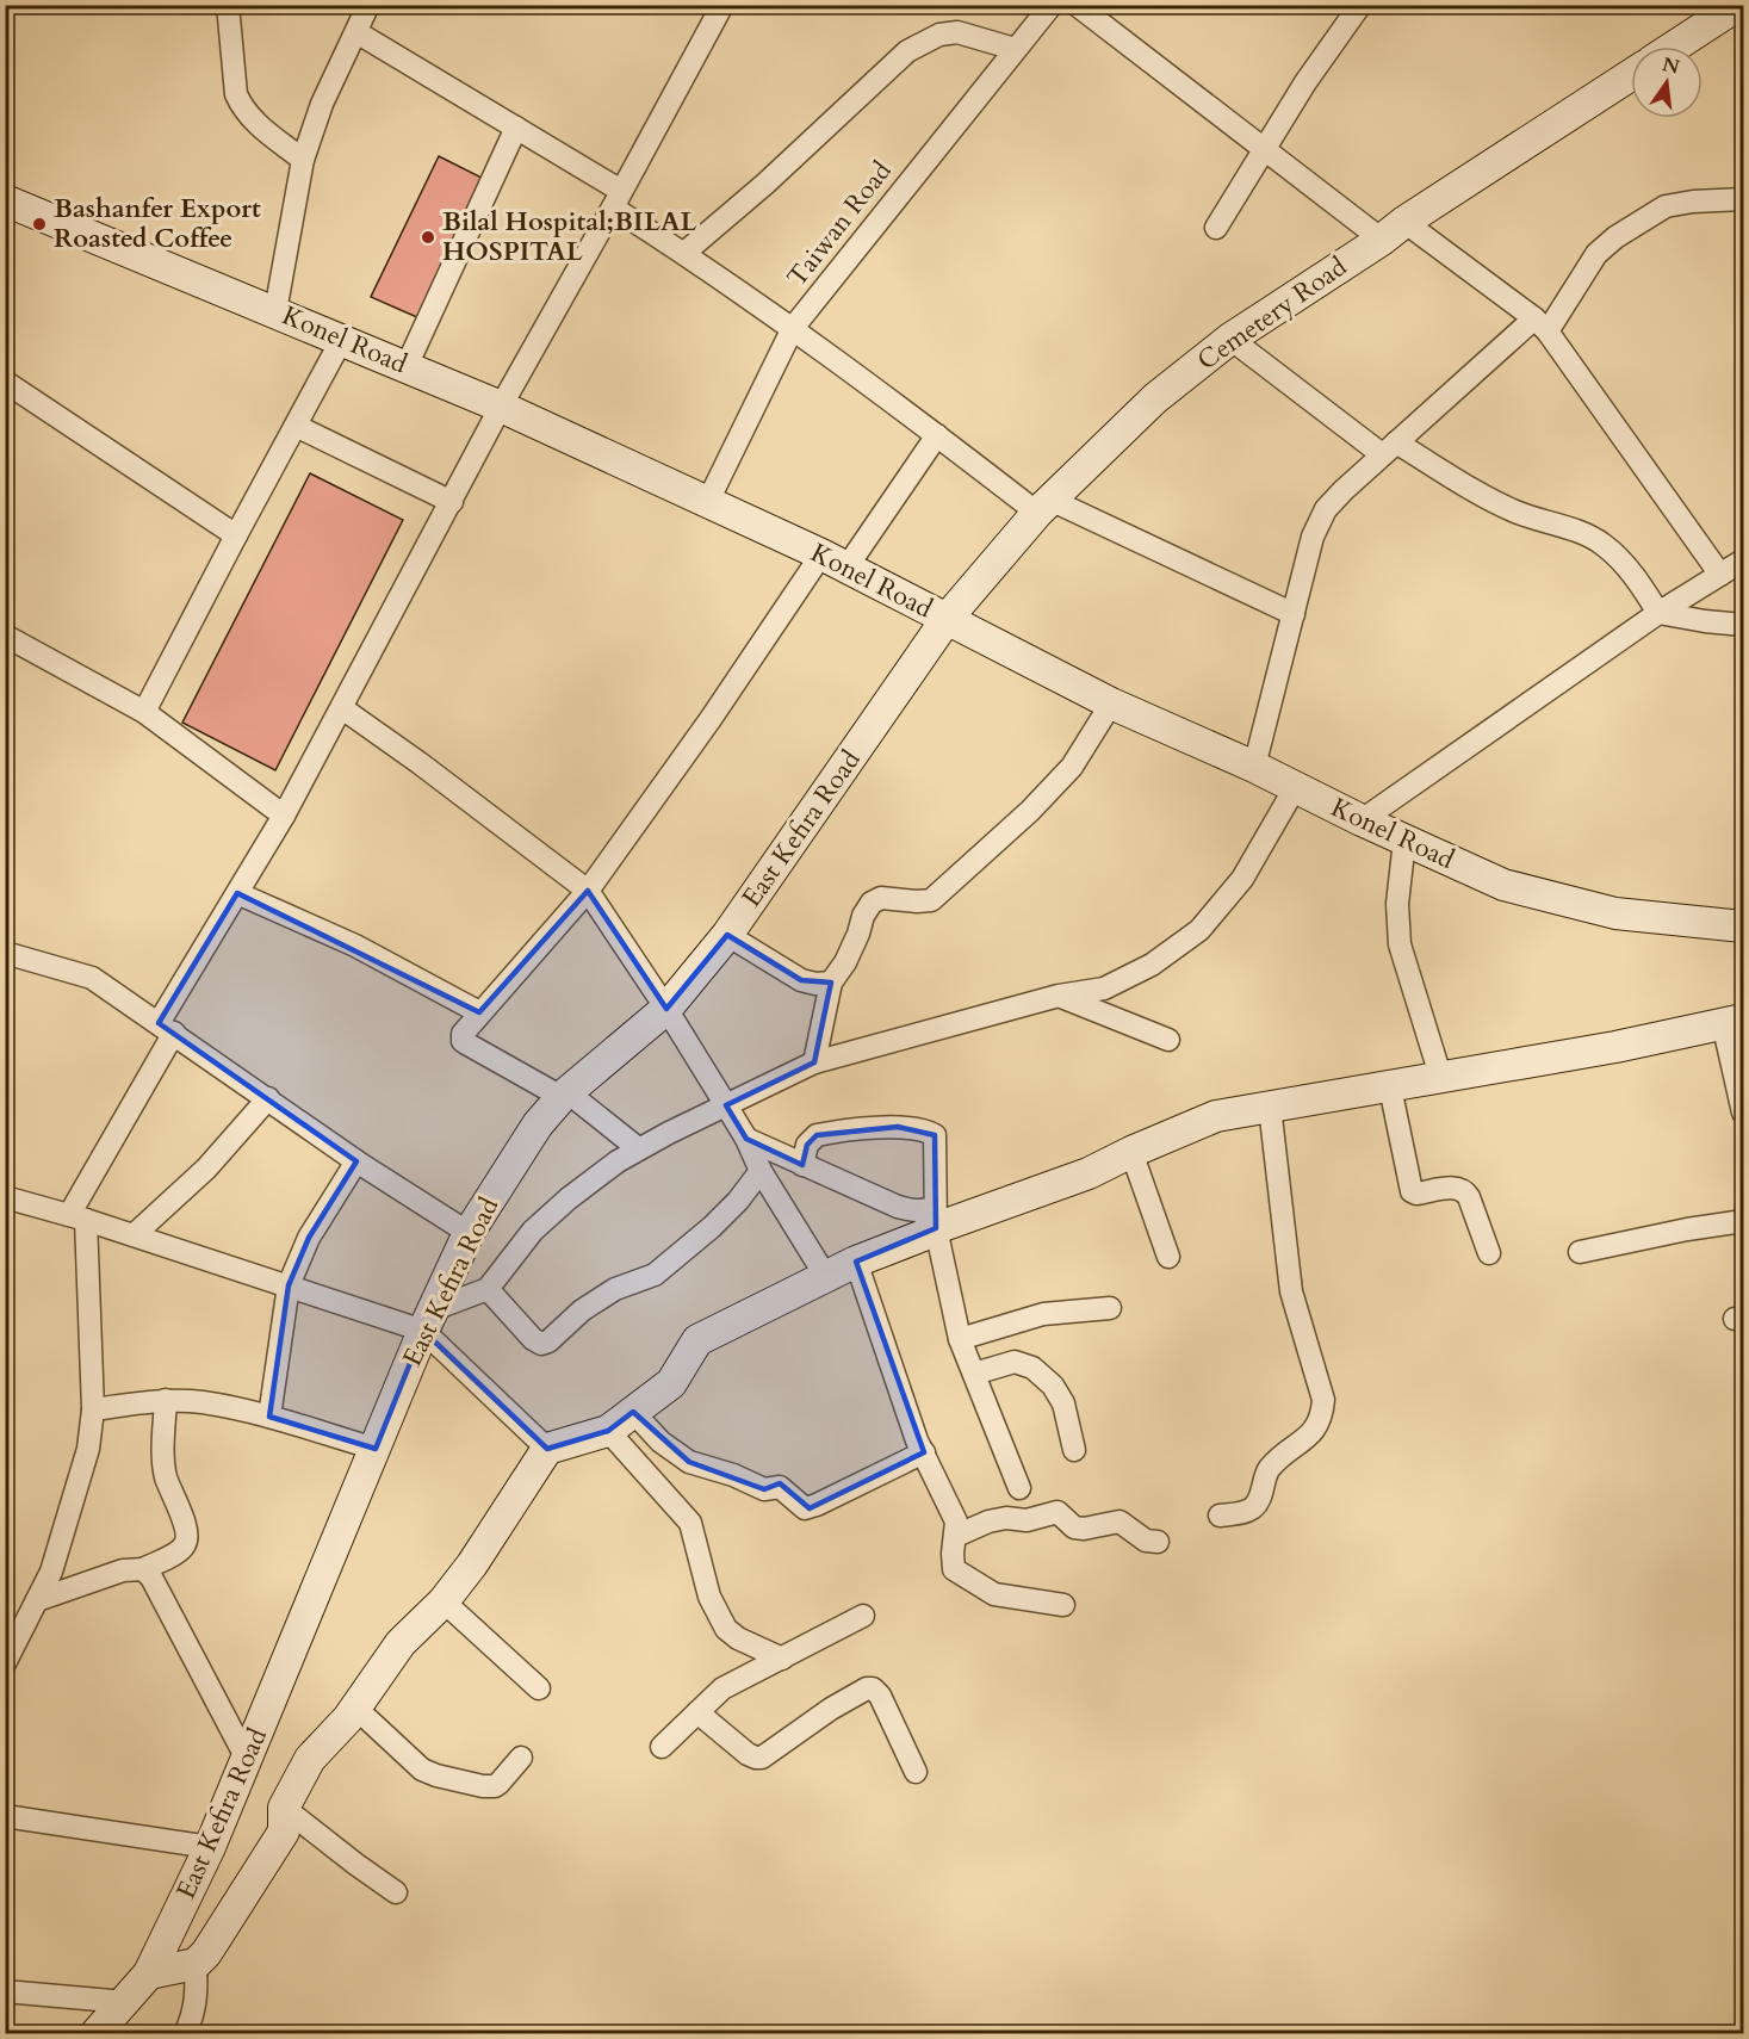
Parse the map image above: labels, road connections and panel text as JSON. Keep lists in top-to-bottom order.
{
  "streets": {
    "main road": ["Cemetery Road", "Konel Road", "East Kefira Road"],
    "street": ["Taiwan Road"]
  },
  "crossings": [
    ["Taiwan Road", "Konel Road"],
    ["Cemetery Road", "Konel Road"],
    ["Cemetery Road", "East Kefira Road"],
    ["Konel Road", "East Kefira Road"]
  ],
  "places": ["Bashanfer Export Roasted Coffee", "Bilal Hospital;BILAL HOSPITAL"],
  "north": "top"
}
